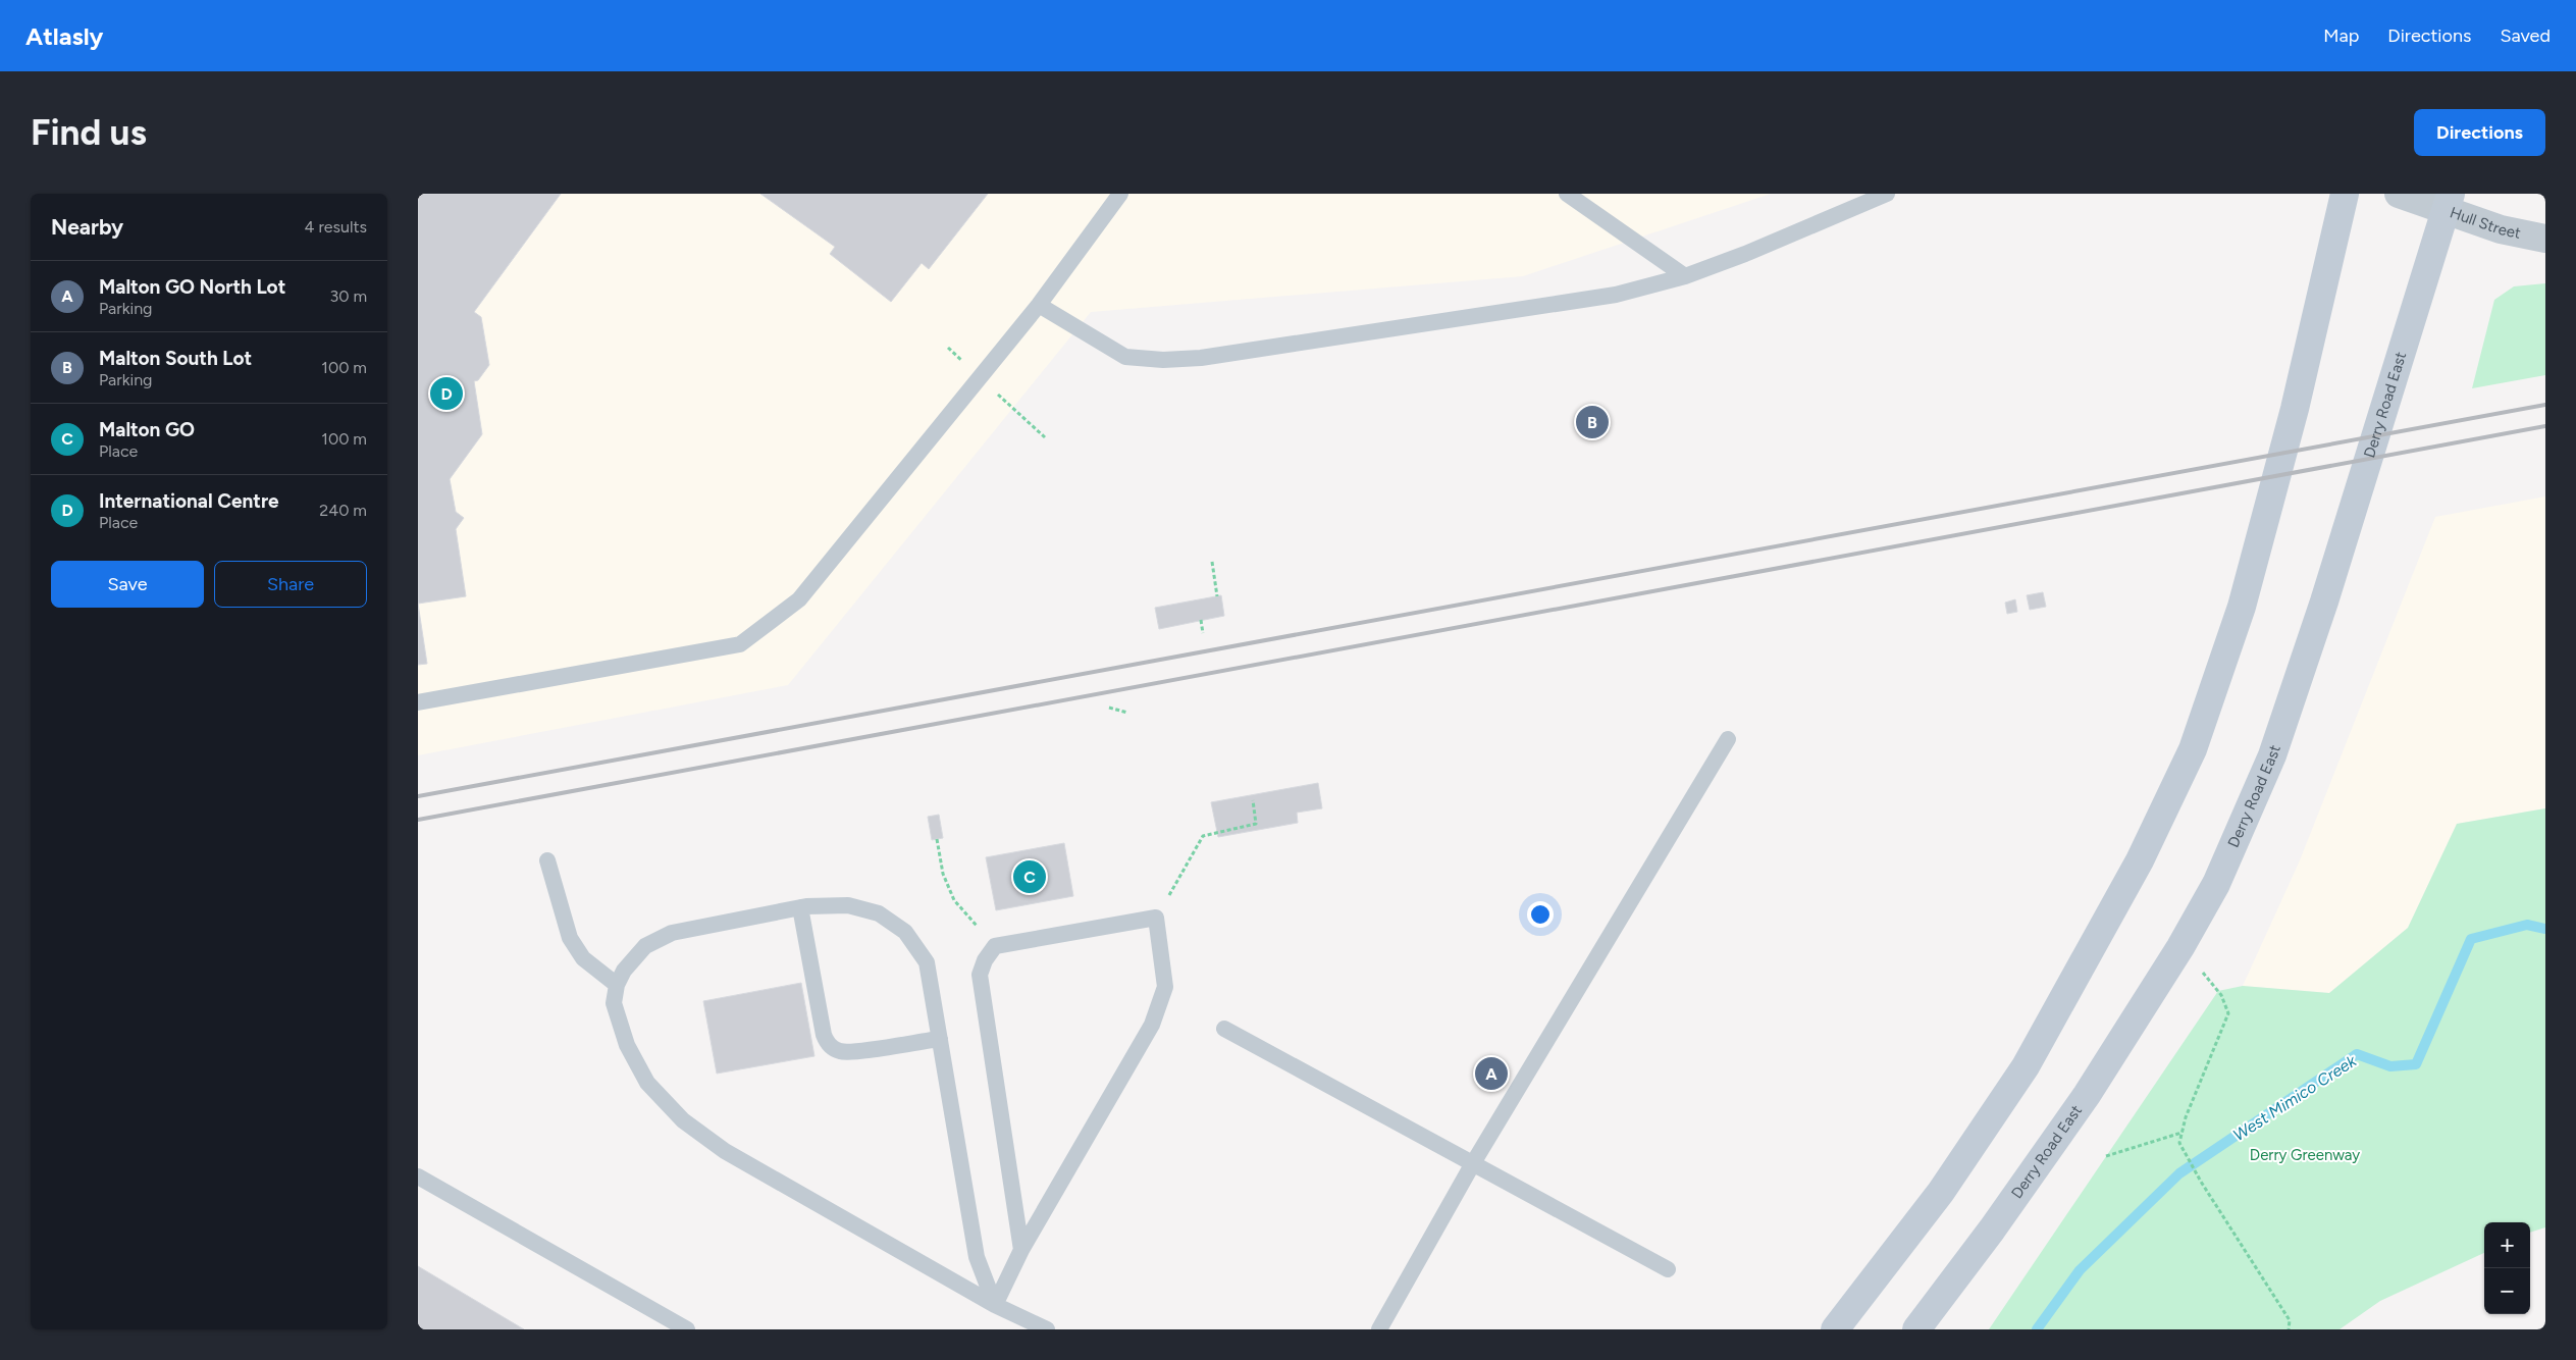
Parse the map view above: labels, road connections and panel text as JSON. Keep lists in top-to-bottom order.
{
  "streets": {
    "main road": ["Derry Road East"],
    "street": ["Hull Street"]
  },
  "crossings": [
    ["Hull Street", "Derry Road East"]
  ],
  "water": ["West Mimico Creek"],
  "parks": ["Derry Greenway"],
  "page": {
    "header": "Atlasly",
    "nav": ["Map", "Directions", "Saved"],
    "buttons": [
      "Directions",
      ["Save", "Share"]
    ],
    "title": "Find us",
    "heading": ["Nearby", "4 results"],
    "list": [
      {
        "mark": "A",
        "name": "Malton GO North Lot",
        "note": "Parking",
        "value": "30 m"
      },
      {
        "mark": "B",
        "name": "Malton South Lot",
        "note": "Parking",
        "value": "100 m"
      },
      {
        "mark": "C",
        "name": "Malton GO",
        "note": "Place",
        "value": "100 m"
      },
      {
        "mark": "D",
        "name": "International Centre",
        "note": "Place",
        "value": "240 m"
      }
    ],
    "pins": [
      "D",
      "B",
      "C",
      "A"
    ],
    "map_buttons": ["+", "−"]
  }
}
